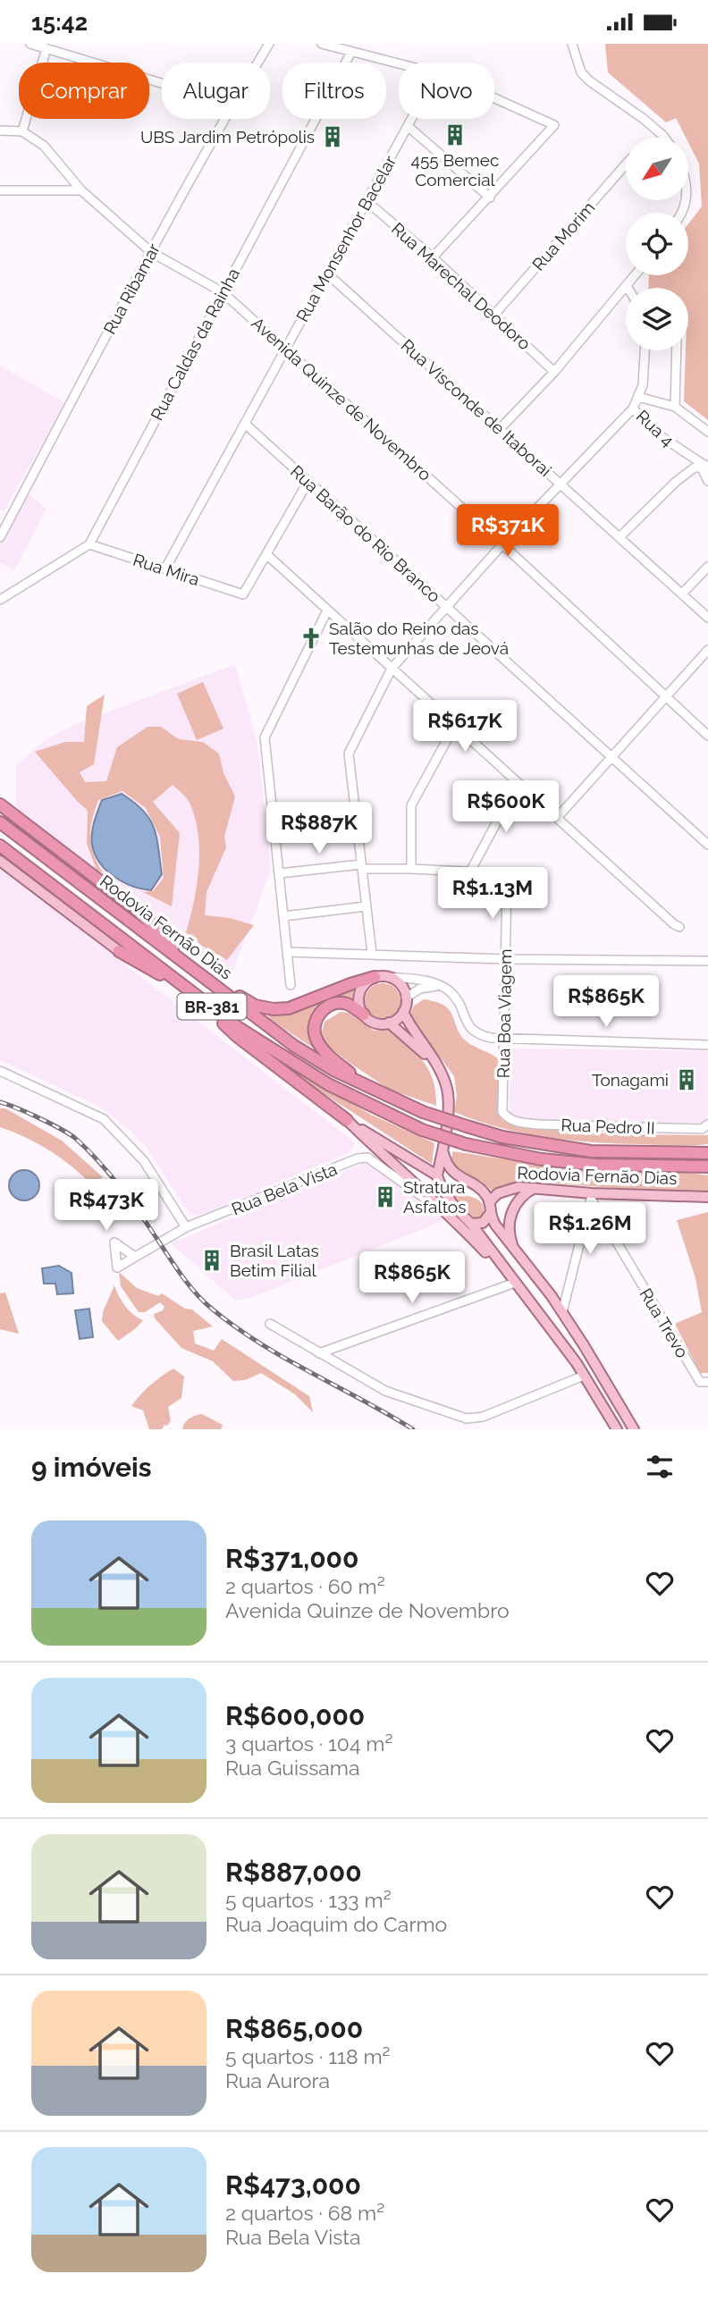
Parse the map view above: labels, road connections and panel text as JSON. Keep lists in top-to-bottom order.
{
  "streets": {
    "highway": ["Rodovia Fernão Dias", "BR-381"],
    "street": [
      "Rua Morim",
      "Rua Monsenhor Bacelar",
      "Rua Marechal Deodoro",
      "Rua Ribamar",
      "Rua Caldas da Rainha",
      "Avenida Quinze de Novembro",
      "Rua Visconde de Itaborai",
      "Rua 4",
      "Rua Barão do Rio Branco",
      "Rua Mira",
      "Rua Boa Viagem",
      "Rua Pedro II",
      "Rua Bela Vista",
      "Rua Trevo"
    ]
  },
  "crossings": [
    ["Rua Morim", "Rua Marechal Deodoro"],
    ["Rua Monsenhor Bacelar", "Rua Marechal Deodoro"],
    ["Rua Monsenhor Bacelar", "Avenida Quinze de Novembro"],
    ["Rua Monsenhor Bacelar", "Rua Visconde de Itaborai"],
    ["Rua Monsenhor Bacelar", "Rua Barão do Rio Branco"],
    ["Rua Monsenhor Bacelar", "Rua Mira"],
    ["Rua Ribamar", "Avenida Quinze de Novembro"],
    ["Rua Caldas da Rainha", "Avenida Quinze de Novembro"],
    ["Rua Caldas da Rainha", "Rua Mira"],
    ["Rodovia Fernão Dias", "BR-381"],
    ["Rodovia Fernão Dias", "Rua Trevo"],
    ["Rua Boa Viagem", "Rua Pedro II"]
  ],
  "places": {
    "building": [
      "455 Bemec Comercial",
      "UBS Jardim Petrópolis",
      "Tonagami",
      "Stratura Asfaltos",
      "Brasil Latas Betim Filial"
    ],
    "church": ["Salão do Reino das Testemunhas de Jeová"]
  },
  "north": "bottom left",
  "page": {
    "status": "15:42",
    "chip": [
      "Comprar",
      "Alugar",
      "Filtros",
      "Novo"
    ],
    "price": [
      "R$371K",
      "R$617K",
      "R$600K",
      "R$887K",
      "R$1.13M",
      "R$865K",
      "R$473K",
      "R$1.26M",
      "R$865K"
    ],
    "heading": "9 imóveis",
    "list": [
      {
        "name": "R$371,000",
        "note": "2 quartos · 60 m² · Avenida Quinze de Novembro"
      },
      {
        "name": "R$600,000",
        "note": "3 quartos · 104 m² · Rua Guissama"
      },
      {
        "name": "R$887,000",
        "note": "5 quartos · 133 m² · Rua Joaquim do Carmo"
      },
      {
        "name": "R$865,000",
        "note": "5 quartos · 118 m² · Rua Aurora"
      },
      {
        "name": "R$473,000",
        "note": "2 quartos · 68 m² · Rua Bela Vista"
      }
    ]
  }
}
